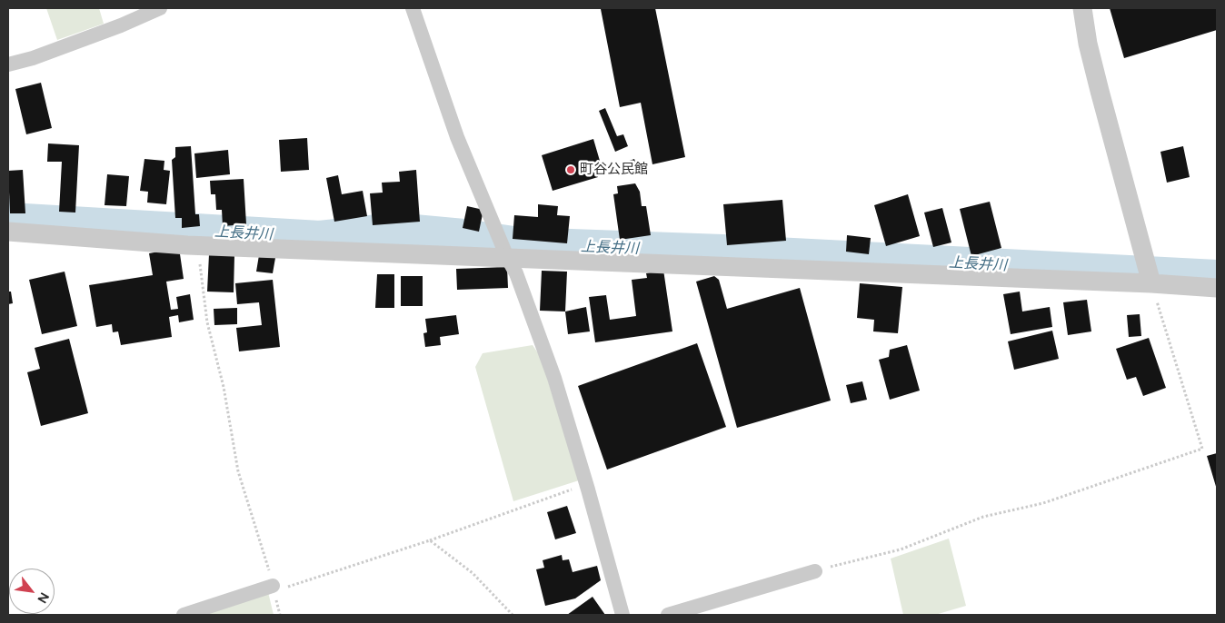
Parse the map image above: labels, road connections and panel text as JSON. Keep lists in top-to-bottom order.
{
  "water": ["上長井川"],
  "places": ["町谷公民館"],
  "north": "bottom right"
}
